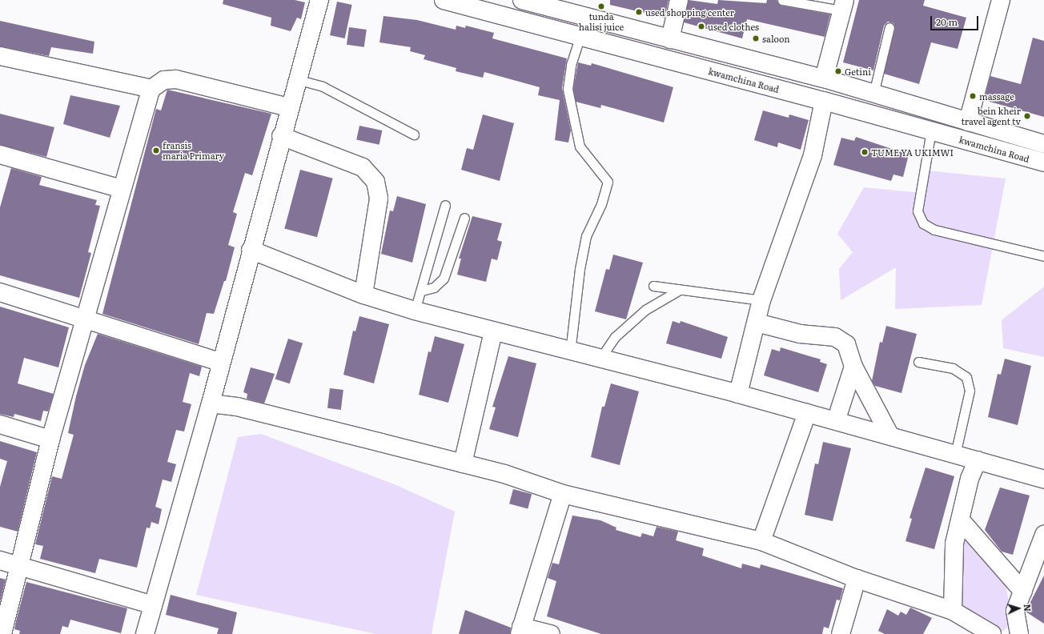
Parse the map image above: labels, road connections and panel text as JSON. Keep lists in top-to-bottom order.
{
  "streets": {
    "street": ["kwamchina Road"]
  },
  "places": [
    "tunda halisi juice",
    "used shopping center",
    "used clothes",
    "saloon",
    "Getini",
    "massage",
    "bein kheir travel agent tv",
    "fransis maria Primary",
    "TUME YA UKIMWI"
  ],
  "scale_bar": "20 m",
  "north": "right"
}
